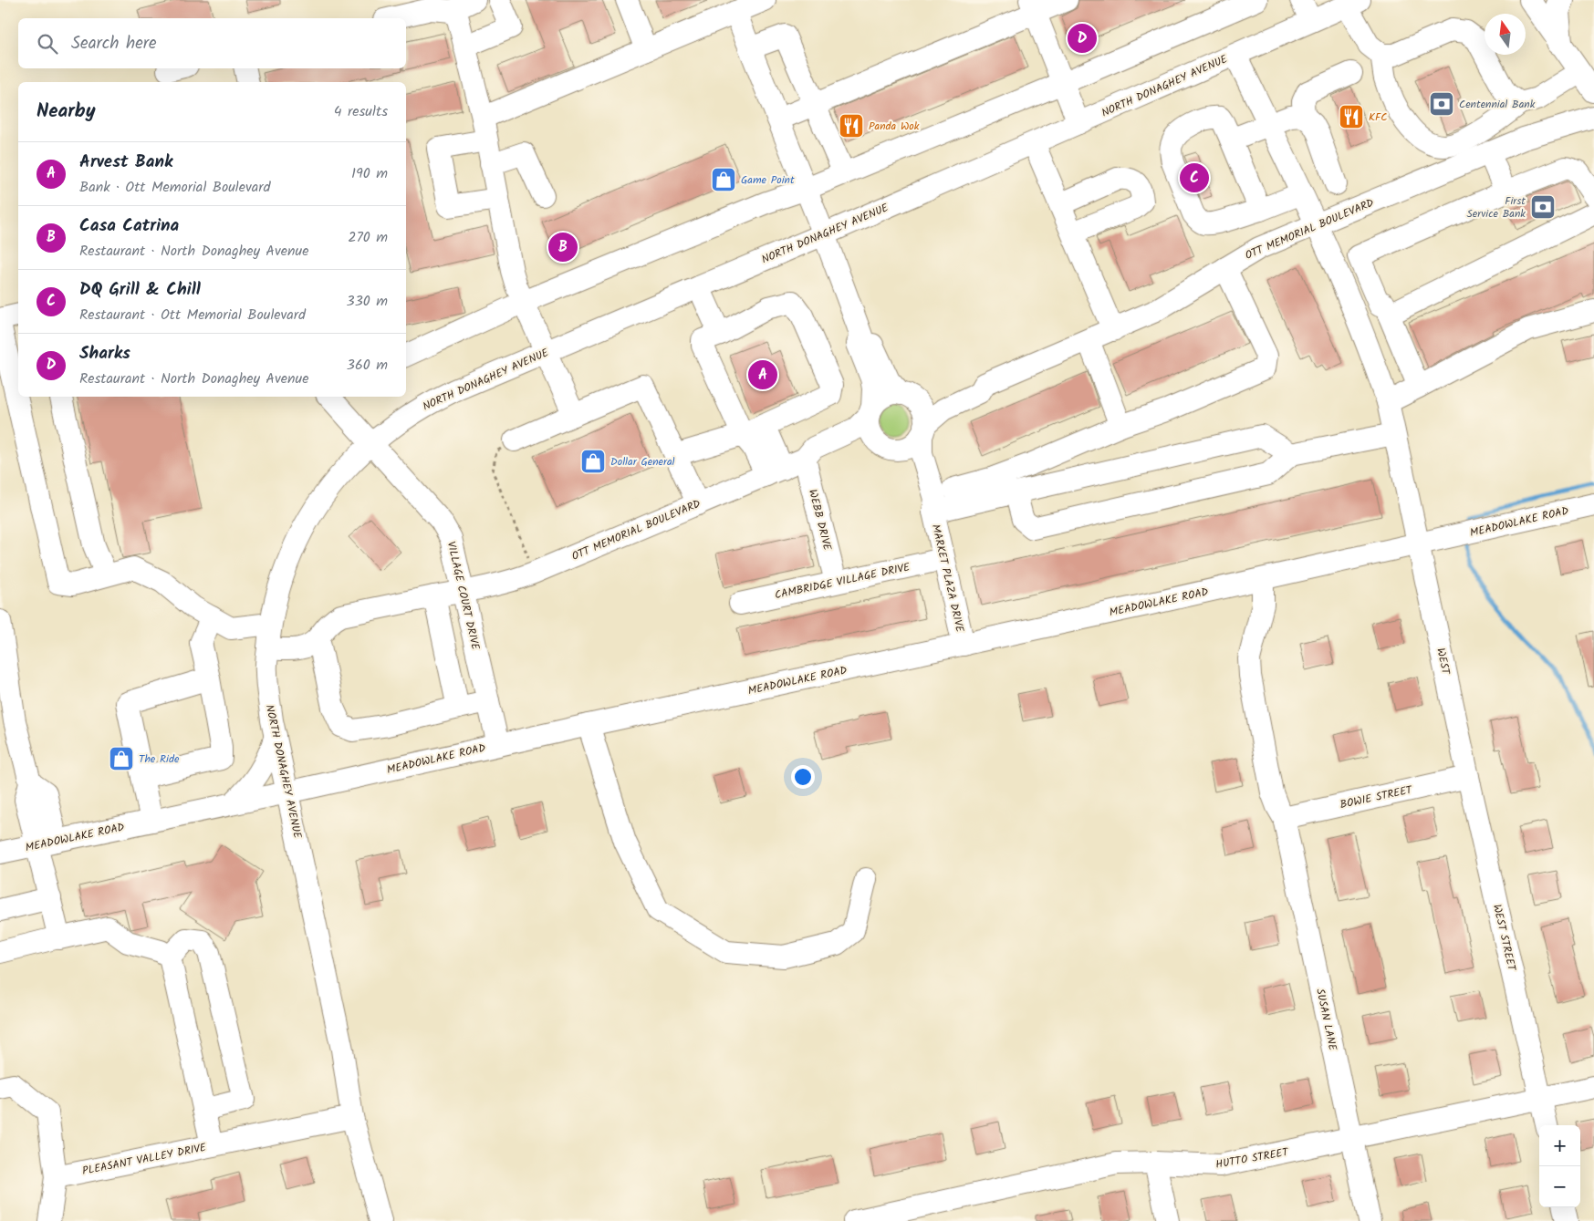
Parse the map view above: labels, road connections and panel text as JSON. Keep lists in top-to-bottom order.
{
  "streets": {
    "street": [
      "NORTH DONAGHEY AVENUE",
      "OTT MEMORIAL BOULEVARD",
      "WEBB DRIVE",
      "MEADOWLAKE ROAD",
      "MARKET PLAZA DRIVE",
      "CAMBRIDGE VILLAGE DRIVE",
      "VILLAGE COURT DRIVE",
      "WEST",
      "BOWIE STREET",
      "WEST STREET",
      "SUSAN LANE",
      "HUTTO STREET",
      "PLEASANT VALLEY DRIVE"
    ]
  },
  "crossings": [
    ["NORTH DONAGHEY AVENUE", "OTT MEMORIAL BOULEVARD"],
    ["NORTH DONAGHEY AVENUE", "MEADOWLAKE ROAD"],
    ["NORTH DONAGHEY AVENUE", "VILLAGE COURT DRIVE"],
    ["NORTH DONAGHEY AVENUE", "WEST"],
    ["NORTH DONAGHEY AVENUE", "PLEASANT VALLEY DRIVE"],
    ["OTT MEMORIAL BOULEVARD", "WEBB DRIVE"],
    ["OTT MEMORIAL BOULEVARD", "MARKET PLAZA DRIVE"],
    ["OTT MEMORIAL BOULEVARD", "VILLAGE COURT DRIVE"],
    ["OTT MEMORIAL BOULEVARD", "WEST"],
    ["WEBB DRIVE", "CAMBRIDGE VILLAGE DRIVE"],
    ["MEADOWLAKE ROAD", "MARKET PLAZA DRIVE"],
    ["MEADOWLAKE ROAD", "VILLAGE COURT DRIVE"],
    ["MEADOWLAKE ROAD", "WEST"],
    ["MEADOWLAKE ROAD", "SUSAN LANE"],
    ["MARKET PLAZA DRIVE", "CAMBRIDGE VILLAGE DRIVE"],
    ["WEST", "BOWIE STREET"],
    ["WEST", "WEST STREET"],
    ["BOWIE STREET", "WEST STREET"],
    ["BOWIE STREET", "SUSAN LANE"],
    ["WEST STREET", "HUTTO STREET"],
    ["SUSAN LANE", "HUTTO STREET"]
  ],
  "places": {
    "bank": ["Centennial Bank", "First Service Bank"],
    "restaurant": ["KFC", "Panda Wok"],
    "shop": ["Game Point", "Dollar General", "The Ride"]
  },
  "north": "top",
  "page": {
    "search": "Search here",
    "pins": [
      "D",
      "C",
      "B",
      "A"
    ],
    "heading": ["Nearby", "4 results"],
    "list": [
      {
        "mark": "A",
        "name": "Arvest Bank",
        "note": "Bank · Ott Memorial Boulevard",
        "value": "190 m"
      },
      {
        "mark": "B",
        "name": "Casa Catrina",
        "note": "Restaurant · North Donaghey Avenue",
        "value": "270 m"
      },
      {
        "mark": "C",
        "name": "DQ Grill & Chill",
        "note": "Restaurant · Ott Memorial Boulevard",
        "value": "330 m"
      },
      {
        "mark": "D",
        "name": "Sharks",
        "note": "Restaurant · North Donaghey Avenue",
        "value": "360 m"
      }
    ],
    "map_buttons": ["+", "−"]
  }
}
